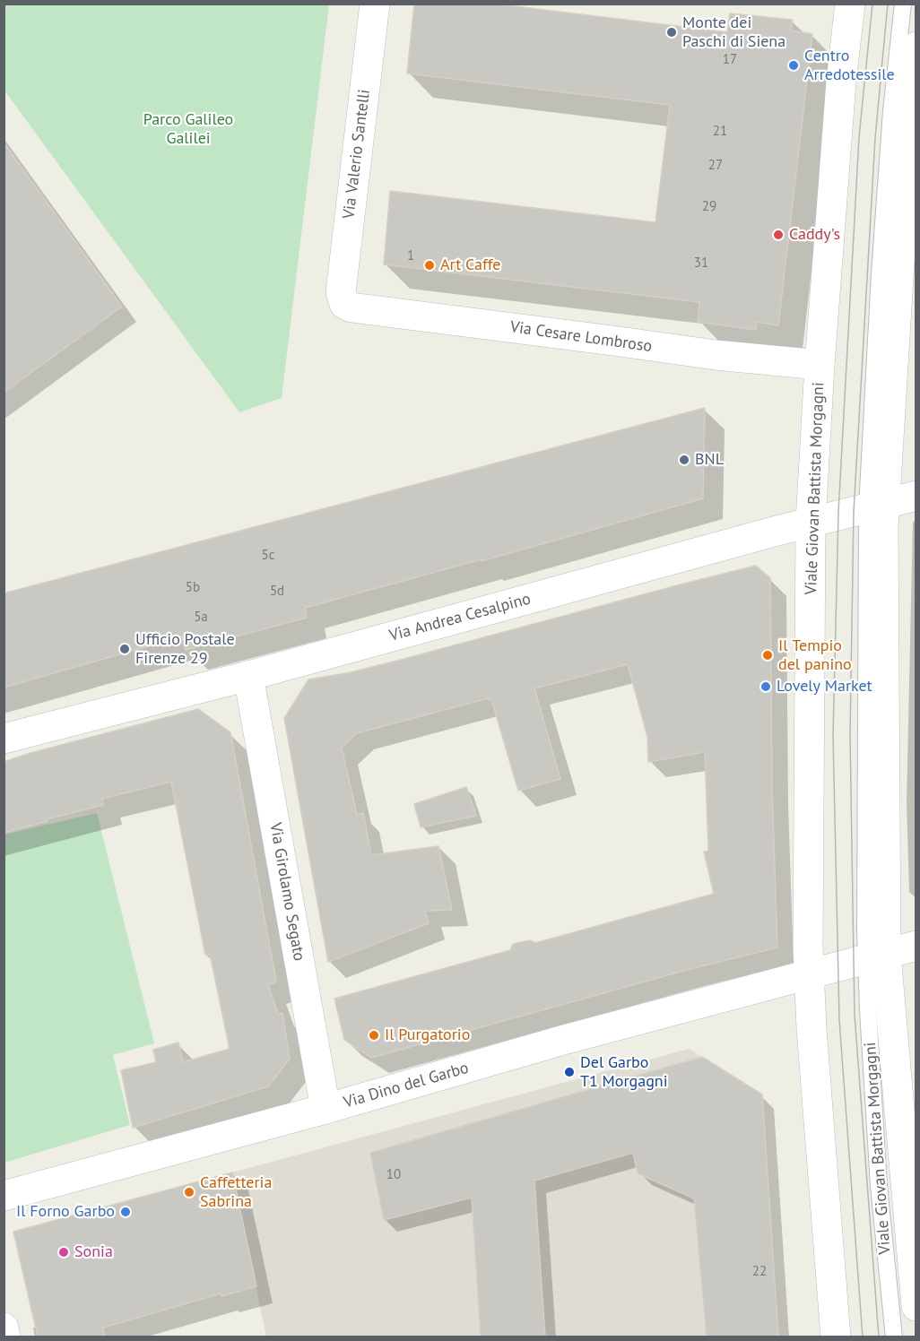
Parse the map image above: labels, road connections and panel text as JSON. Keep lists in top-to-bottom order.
{
  "streets": {
    "street": [
      "Via Valerio Santelli",
      "Via Cesare Lombroso",
      "Viale Giovan Battista Morgagni",
      "Via Andrea Cesalpino",
      "Via Girolamo Segato",
      "Via Dino del Garbo"
    ]
  },
  "crossings": [
    ["Via Valerio Santelli", "Via Cesare Lombroso"],
    ["Via Cesare Lombroso", "Viale Giovan Battista Morgagni"],
    ["Viale Giovan Battista Morgagni", "Via Andrea Cesalpino"],
    ["Viale Giovan Battista Morgagni", "Via Dino del Garbo"],
    ["Via Andrea Cesalpino", "Via Girolamo Segato"],
    ["Via Girolamo Segato", "Via Dino del Garbo"]
  ],
  "parks": ["Parco Galileo Galilei"],
  "places": [
    "Monte dei Paschi di Siena",
    "Centro Arredotessile",
    "Caddy's",
    "Art Caffe",
    "BNL",
    "Ufficio Postale Firenze 29",
    "Il Tempio del panino",
    "Lovely Market",
    "Il Purgatorio",
    "Del Garbo T1 Morgagni",
    "Caffetteria Sabrina",
    "Il Forno Garbo",
    "Sonia"
  ],
  "house_numbers": [
    "17",
    "21",
    "27",
    "29",
    "1",
    "31",
    "5c",
    "5b",
    "5d",
    "5a",
    "10",
    "22"
  ]
}
